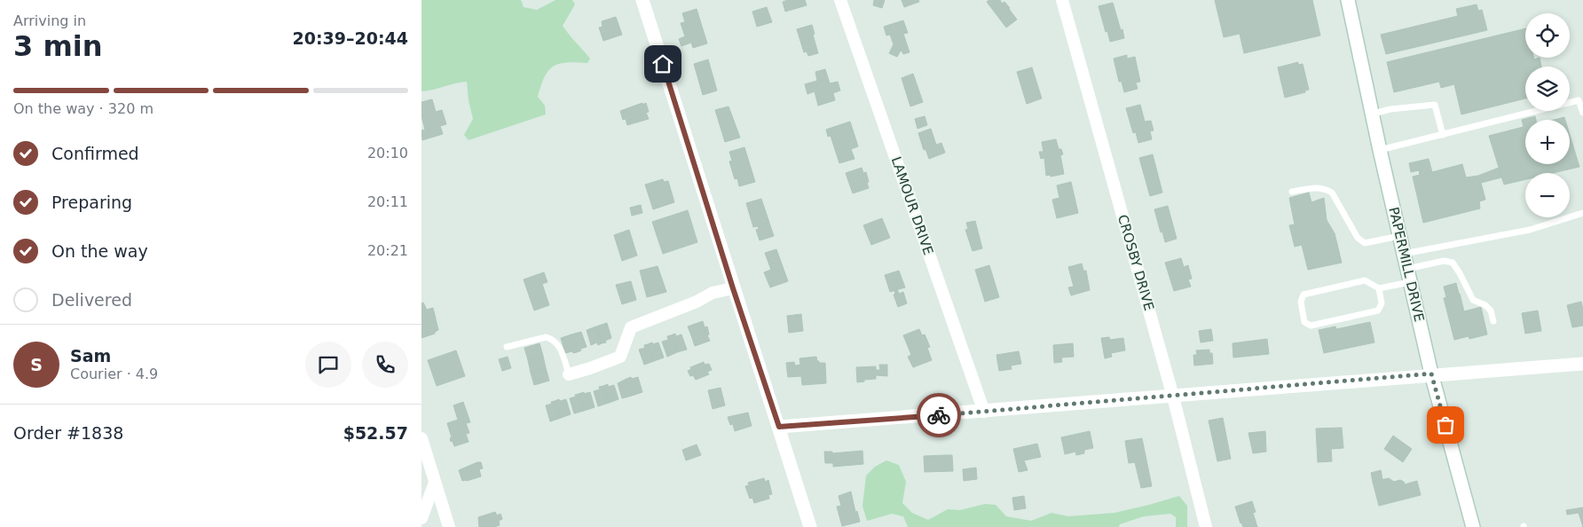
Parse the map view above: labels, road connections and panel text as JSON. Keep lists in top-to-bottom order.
{
  "streets": {
    "street": ["LAMOUR DRIVE", "CROSBY DRIVE", "PAPERMILL DRIVE"]
  },
  "page": {
    "heading": ["3 min", "Arriving in", "20:39–20:44"],
    "panel": [
      "Sam",
      "Courier · 4.9",
      "Order #1838",
      "$52.57"
    ],
    "map_buttons": ["+", "−"],
    "bar": "On the way · 320 m",
    "list": [
      ["Confirmed", "20:10"],
      ["Preparing", "20:11"],
      ["On the way", "20:21"],
      "Delivered"
    ],
    "round": "S"
  }
}
